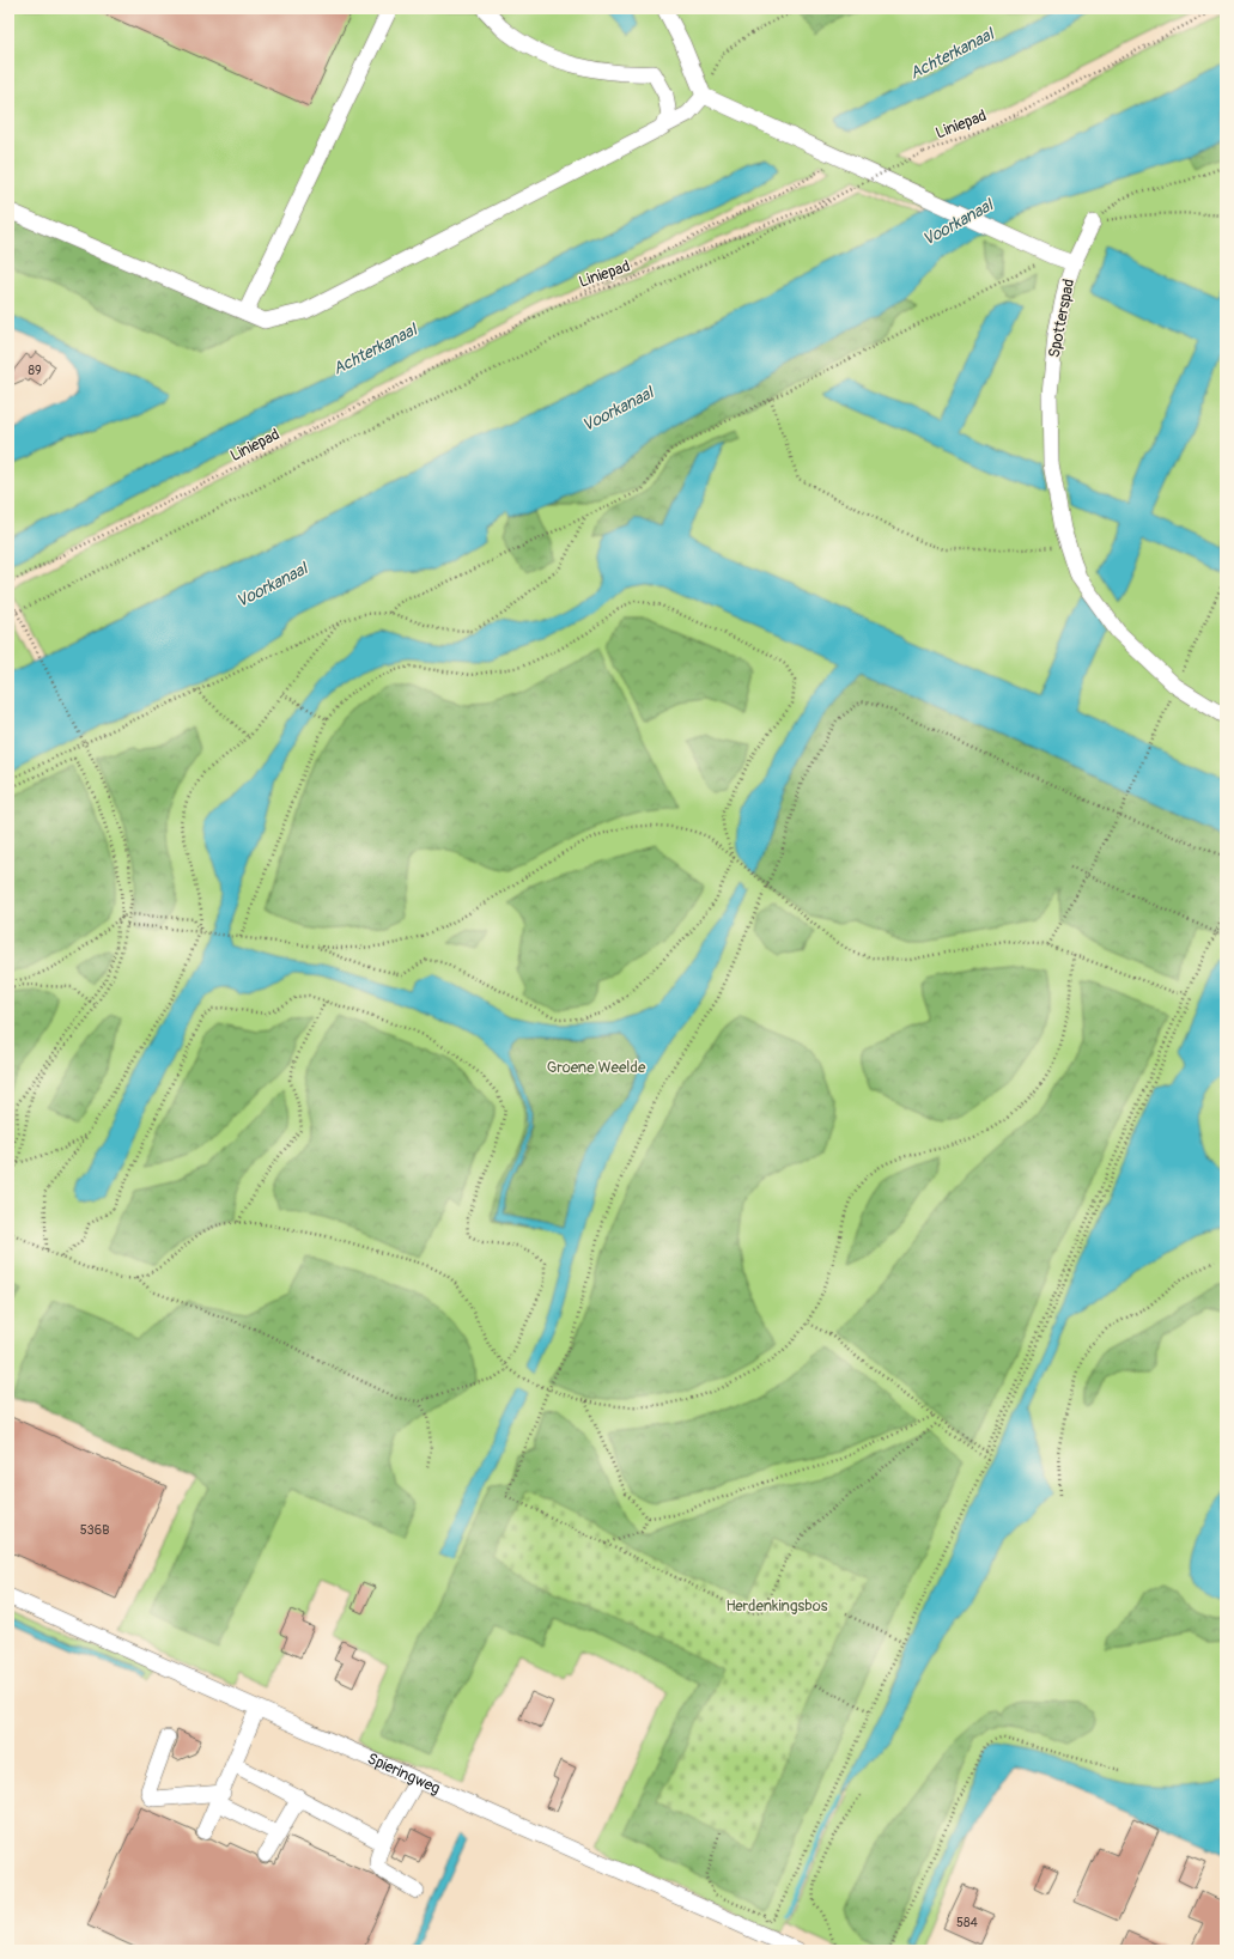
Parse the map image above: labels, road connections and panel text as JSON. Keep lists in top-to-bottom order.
{
  "streets": {
    "street": ["Spotterspad", "Spieringweg"],
    "path": ["Liniepad"]
  },
  "water": ["Achterkanaal", "Voorkanaal"],
  "parks": ["Groene Weelde", "Herdenkingsbos"],
  "house_numbers": ["89", "536B", "584"]
}
